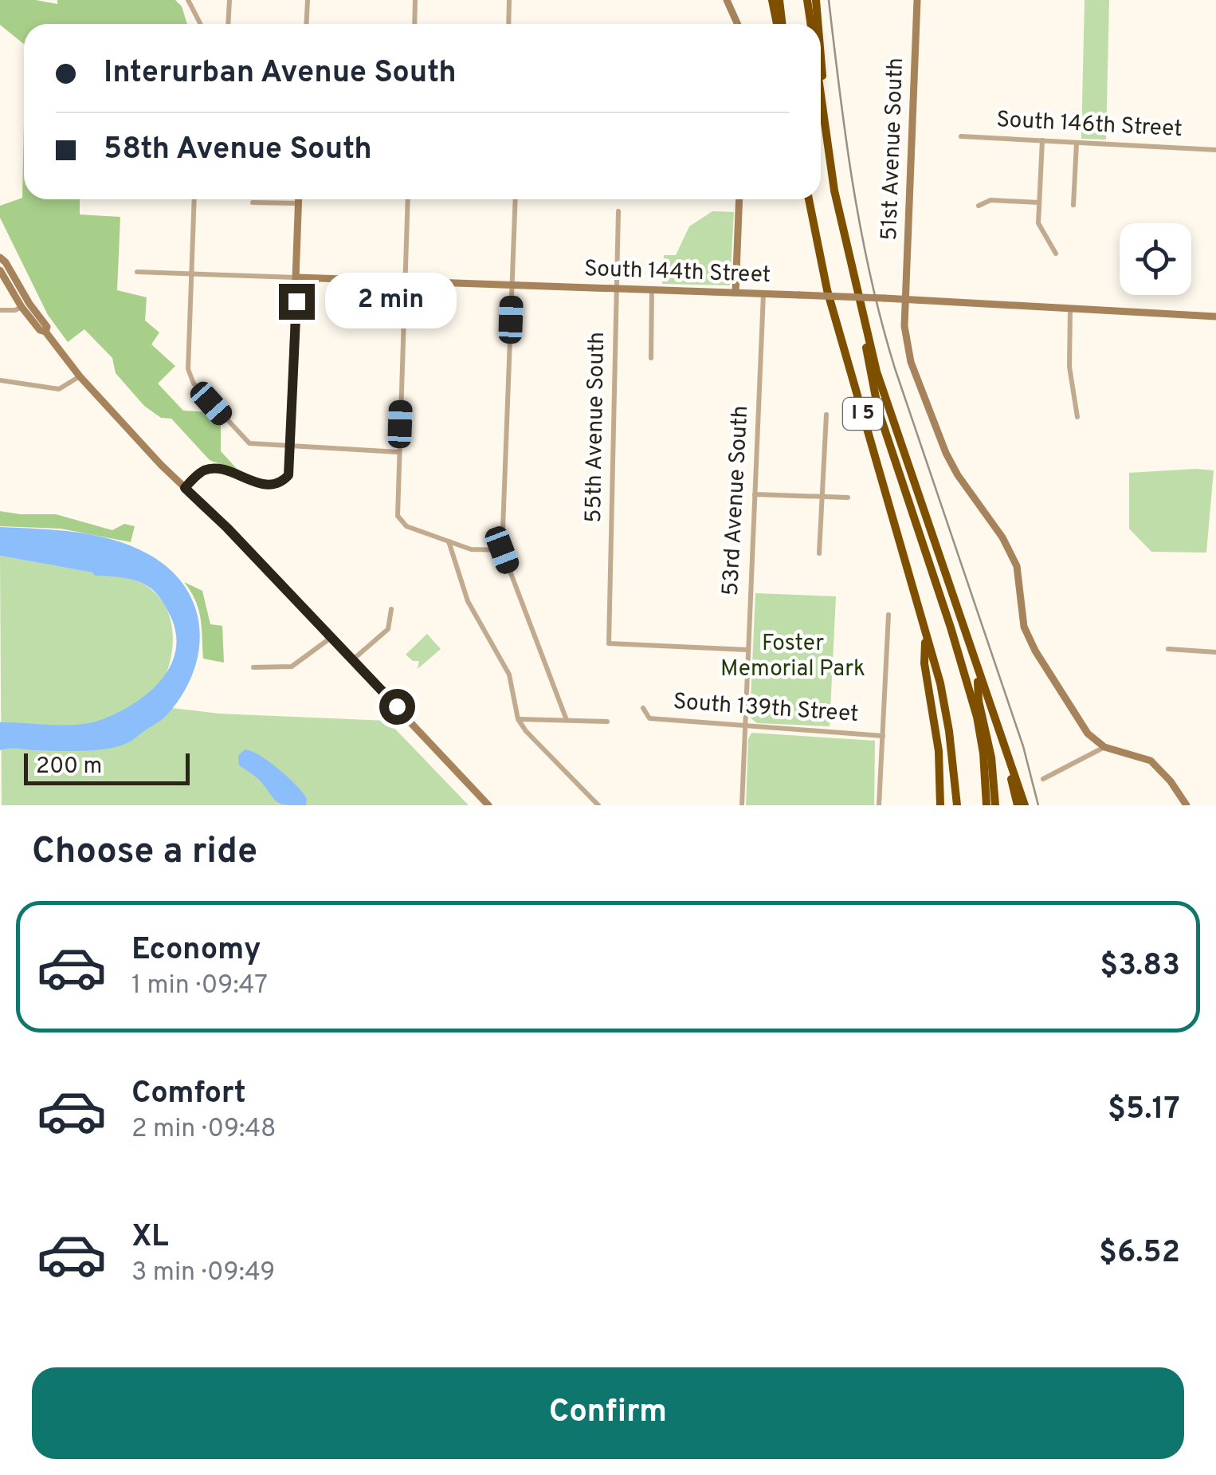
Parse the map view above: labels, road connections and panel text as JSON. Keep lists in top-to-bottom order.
{
  "streets": {
    "highway": ["I 5"],
    "street": [
      "South 146th Street",
      "51st Avenue South",
      "South 144th Street",
      "55th Avenue South",
      "53rd Avenue South",
      "South 139th Street"
    ]
  },
  "crossings": [
    ["51st Avenue South", "South 144th Street"],
    ["South 144th Street", "55th Avenue South"],
    ["South 144th Street", "53rd Avenue South"],
    ["55th Avenue South", "53rd Avenue South"],
    ["53rd Avenue South", "South 139th Street"]
  ],
  "parks": ["Foster Memorial Park"],
  "scale_bar": "200 m",
  "page": {
    "banner": ["Interurban Avenue South", "58th Avenue South"],
    "bubble": "2 min",
    "scale": "200 m",
    "heading": "Choose a ride",
    "list": [
      {
        "name": "Economy",
        "note": "1 min · 09:47",
        "value": "$3.83"
      },
      {
        "name": "Comfort",
        "note": "2 min · 09:48",
        "value": "$5.17"
      },
      {
        "name": "XL",
        "note": "3 min · 09:49",
        "value": "$6.52"
      }
    ],
    "buttons": "Confirm"
  }
}
